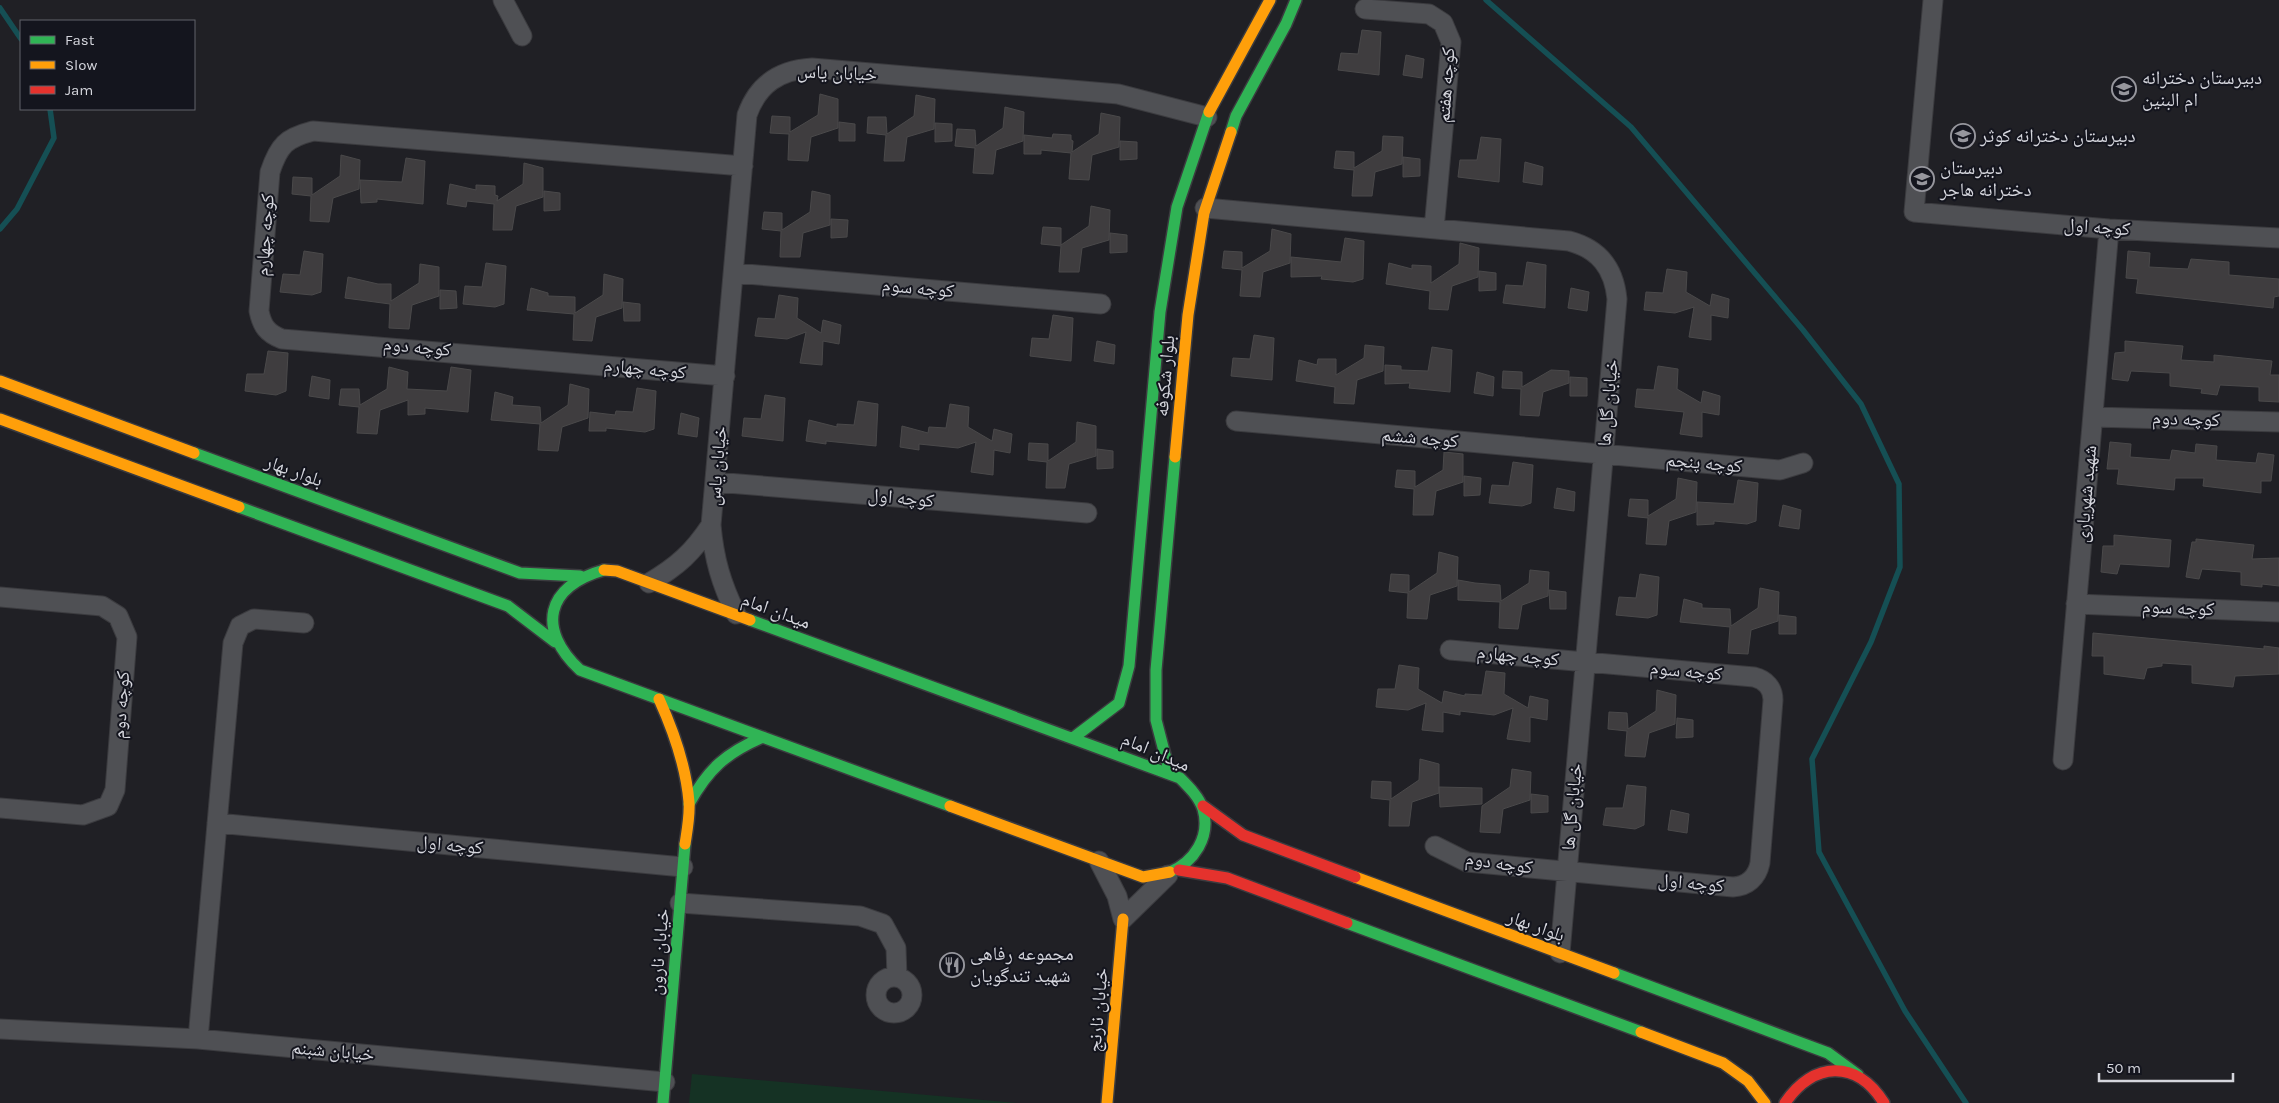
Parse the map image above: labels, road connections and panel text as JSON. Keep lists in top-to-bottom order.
{
  "streets": {
    "street": [
      "خیابان یاس",
      "کوچه هفتم",
      "کوچه اول",
      "کوچه چهارم",
      "کوچه سوم",
      "کوچه دوم",
      "بلوار شکوفه",
      "خیابان گل ها",
      "کوچه ششم",
      "کوچه پنجم",
      "بلوار بهار",
      "شهید شهریاری",
      "میدان امام",
      "خیابان نارون",
      "خیابان نارنج",
      "خیابان شبنم"
    ]
  },
  "crossings": [
    ["خیابان یاس", "کوچه اول"],
    ["خیابان یاس", "کوچه چهارم"],
    ["خیابان یاس", "کوچه سوم"],
    ["خیابان یاس", "بلوار شکوفه"],
    ["خیابان یاس", "میدان امام"],
    ["کوچه هفتم", "خیابان گل ها"],
    ["کوچه اول", "کوچه سوم"],
    ["کوچه اول", "کوچه دوم"],
    ["کوچه اول", "خیابان گل ها"],
    ["کوچه اول", "شهید شهریاری"],
    ["کوچه اول", "خیابان نارون"],
    ["کوچه چهارم", "کوچه سوم"],
    ["کوچه چهارم", "خیابان گل ها"],
    ["کوچه سوم", "خیابان گل ها"],
    ["کوچه سوم", "شهید شهریاری"],
    ["کوچه دوم", "خیابان گل ها"],
    ["کوچه دوم", "شهید شهریاری"],
    ["بلوار شکوفه", "خیابان گل ها"],
    ["بلوار شکوفه", "میدان امام"],
    ["خیابان گل ها", "کوچه ششم"],
    ["خیابان گل ها", "کوچه پنجم"],
    ["خیابان گل ها", "بلوار بهار"],
    ["کوچه ششم", "کوچه پنجم"],
    ["بلوار بهار", "میدان امام"],
    ["خیابان نارون", "خیابان شبنم"]
  ],
  "places": {
    "school or university": ["دبیرستان دخترانه ام البنین", "دبیرستان دخترانه کوثر", "دبیرستان دخترانه هاجر"],
    "restaurant": ["مجموعه رفاهی شهید تندگویان"]
  },
  "legend": ["Fast", "Slow", "Jam"],
  "scale_bar": "50 m"
}
